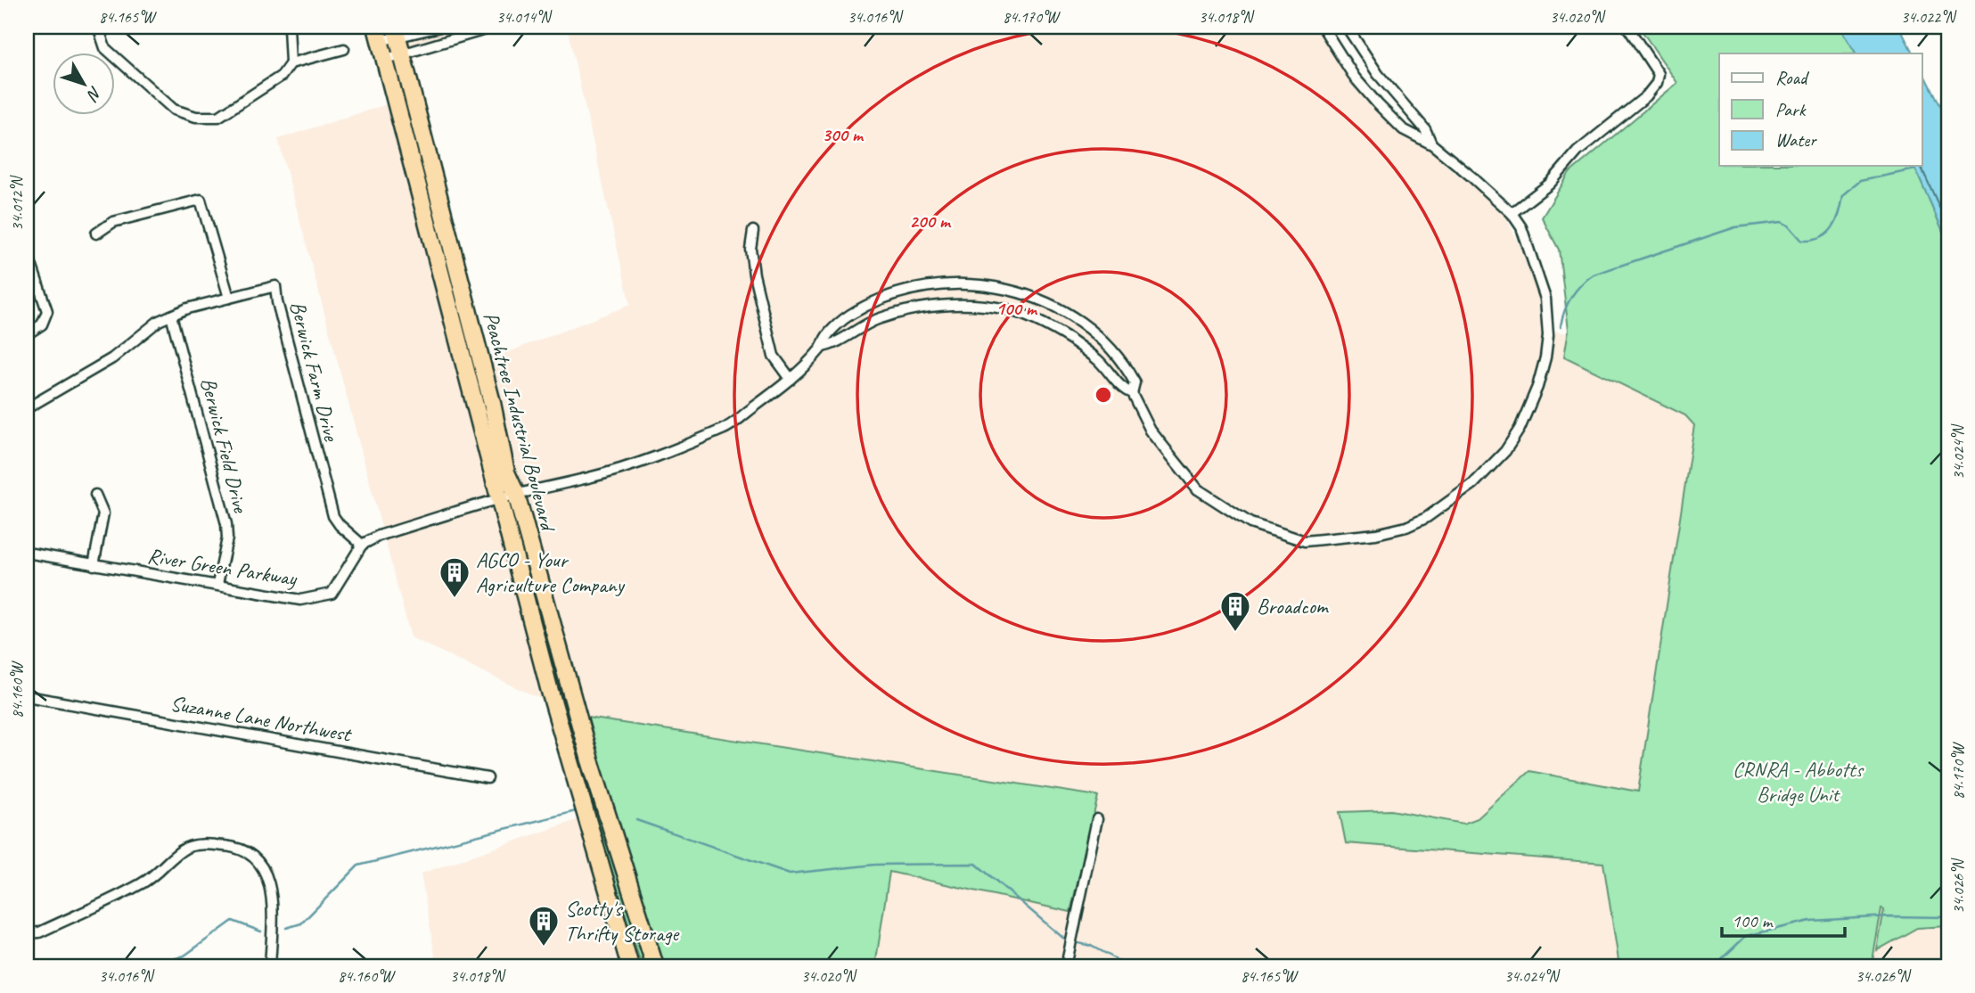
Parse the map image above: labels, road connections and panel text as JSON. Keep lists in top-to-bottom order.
{
  "streets": {
    "highway": ["Peachtree Industrial Boulevard"],
    "street": [
      "Berwick Farm Drive",
      "Berwick Field Drive",
      "River Green Parkway",
      "Suzanne Lane Northwest"
    ]
  },
  "crossings": [
    ["Berwick Farm Drive", "Berwick Field Drive"],
    ["Berwick Farm Drive", "River Green Parkway"],
    ["Berwick Field Drive", "River Green Parkway"]
  ],
  "parks": ["CRNRA - Abbotts Bridge Unit"],
  "places": {
    "building": ["AGCO - Your Agriculture Company", "Broadcom", "Scotty's Thrifty Storage"]
  },
  "legend": ["Road", "Park", "Water"],
  "scale_bar": "100 m",
  "north": "bottom right",
  "coordinates": [
    "84.165°W",
    "34.014°N",
    "34.016°N",
    "84.170°W",
    "34.018°N",
    "34.020°N",
    "34.022°N",
    "34.012°N",
    "34.024°N",
    "84.160°W",
    "34.026°N"
  ],
  "rings": ["300 m", "200 m", "100 m"]
}
